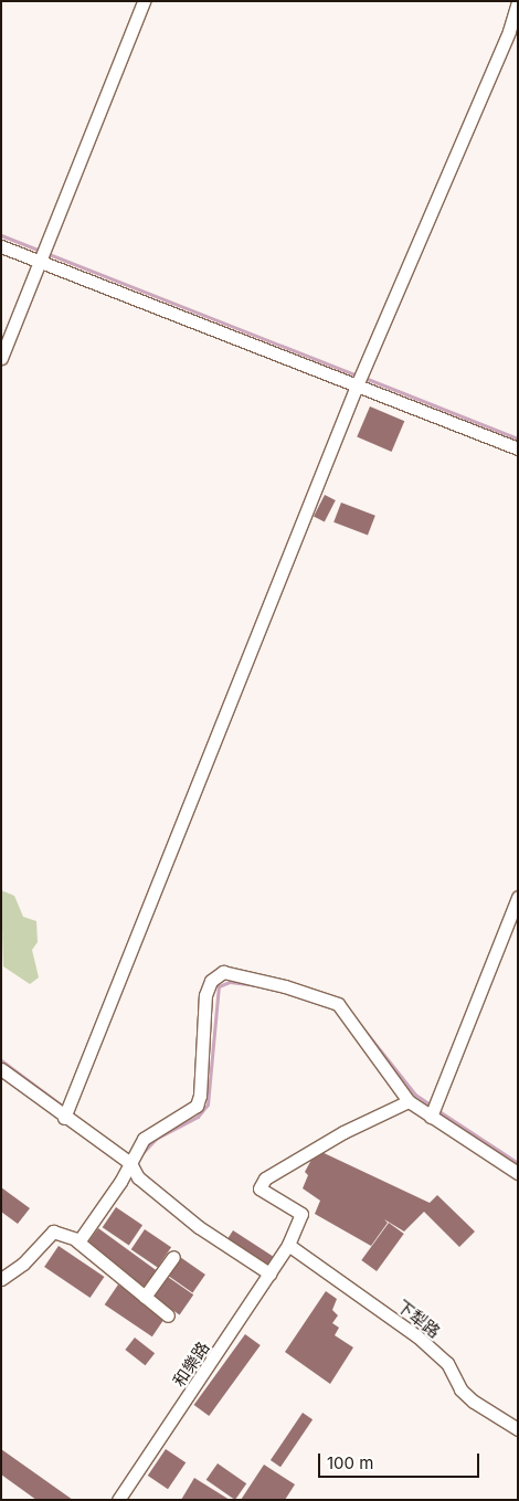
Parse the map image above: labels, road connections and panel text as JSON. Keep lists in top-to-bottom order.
{
  "streets": {
    "street": ["下犁路", "和樂路"]
  },
  "crossings": [
    ["下犁路", "和樂路"]
  ],
  "scale_bar": "100 m"
}
